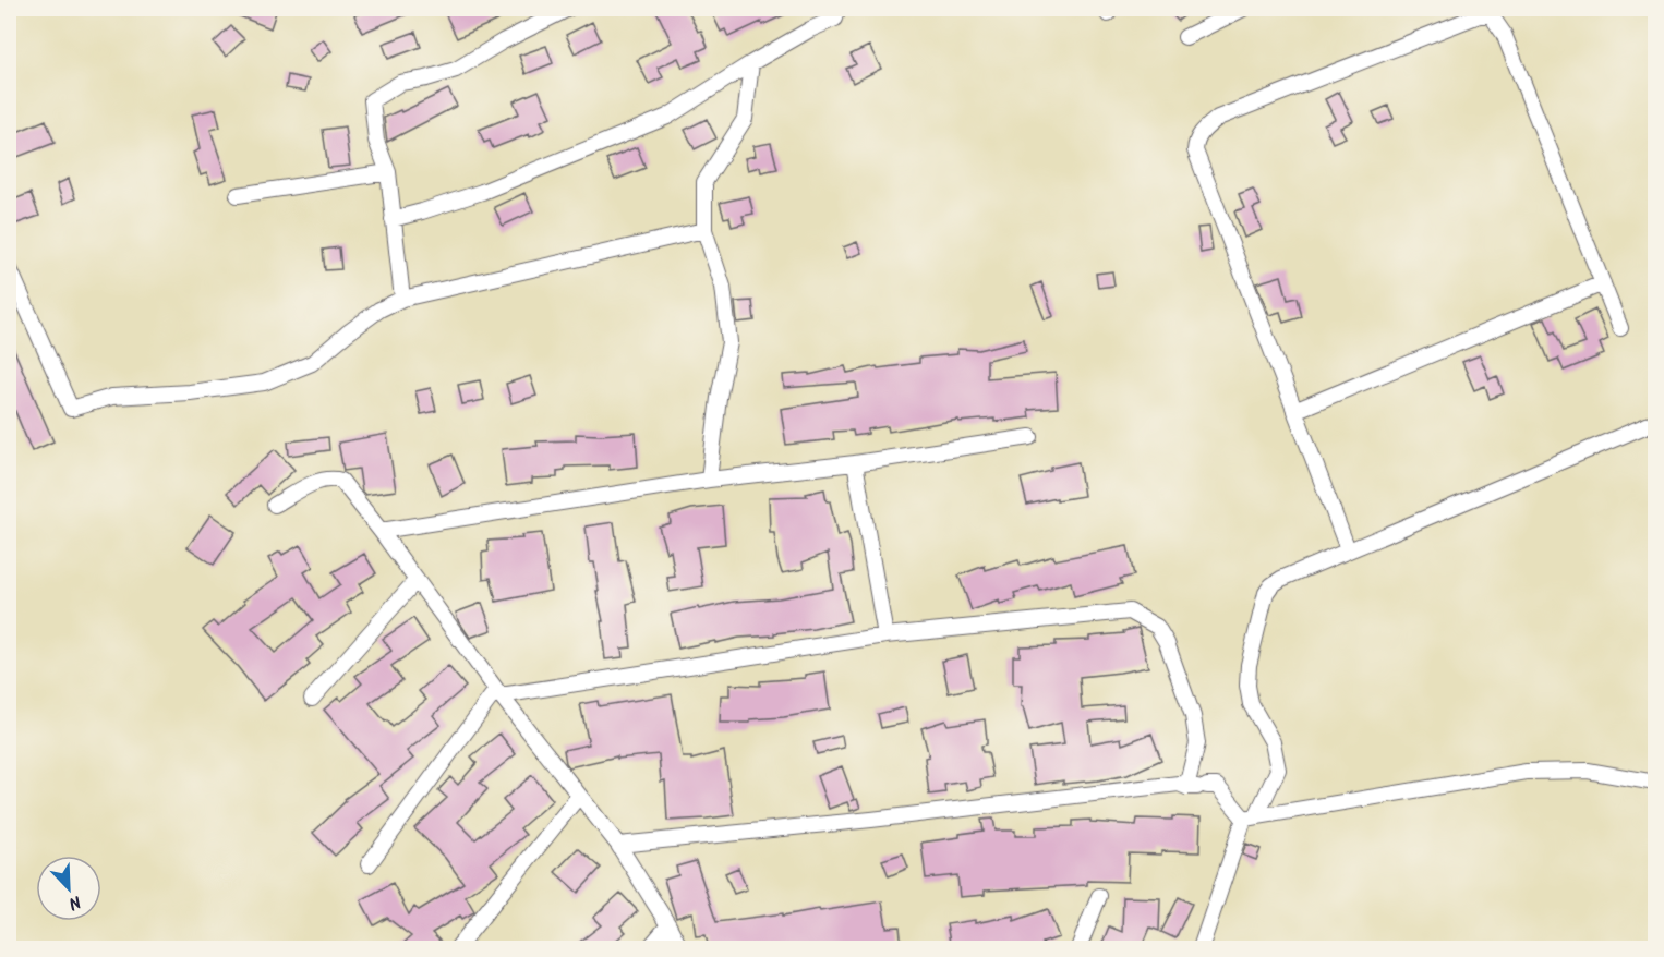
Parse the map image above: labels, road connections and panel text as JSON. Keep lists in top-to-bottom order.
{
  "north": "bottom right"
}
